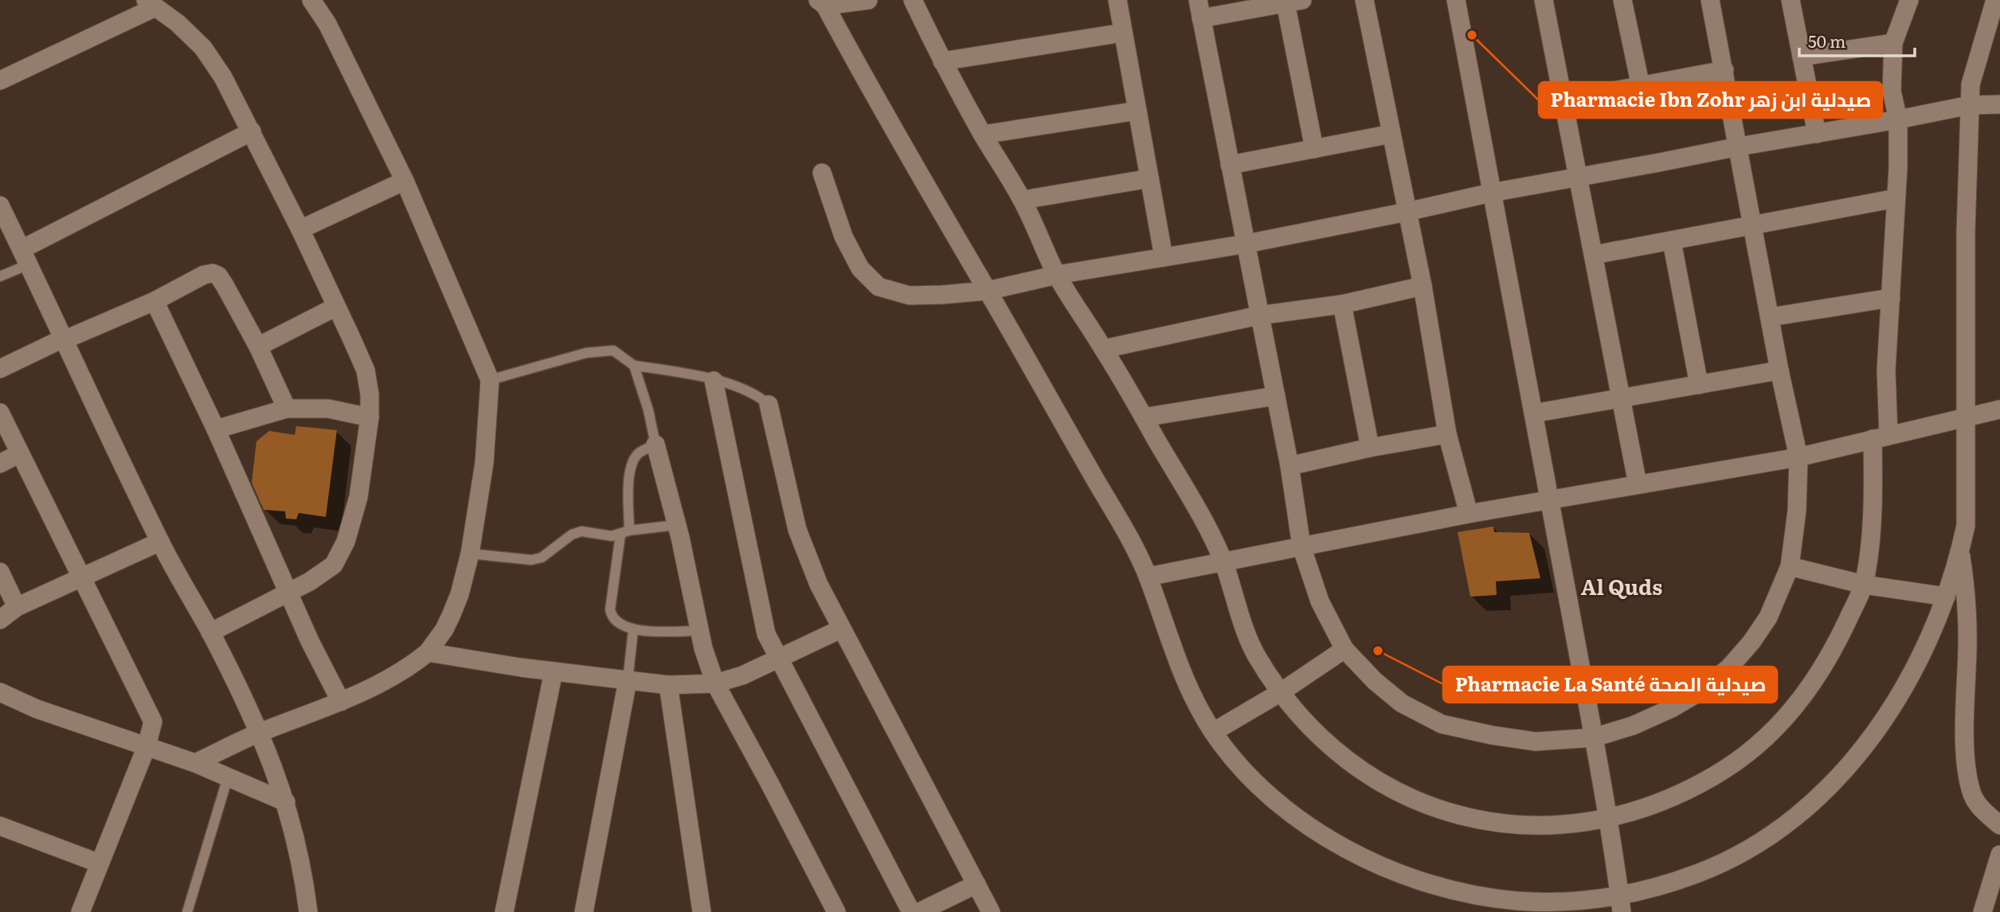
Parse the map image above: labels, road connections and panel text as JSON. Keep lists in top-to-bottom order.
{
  "districts": ["Al Quds"],
  "places": ["Pharmacie Ibn Zohr صيدلية ابن زهر", "Pharmacie La Santé صيدلية الصحة"],
  "scale_bar": "50 m"
}
